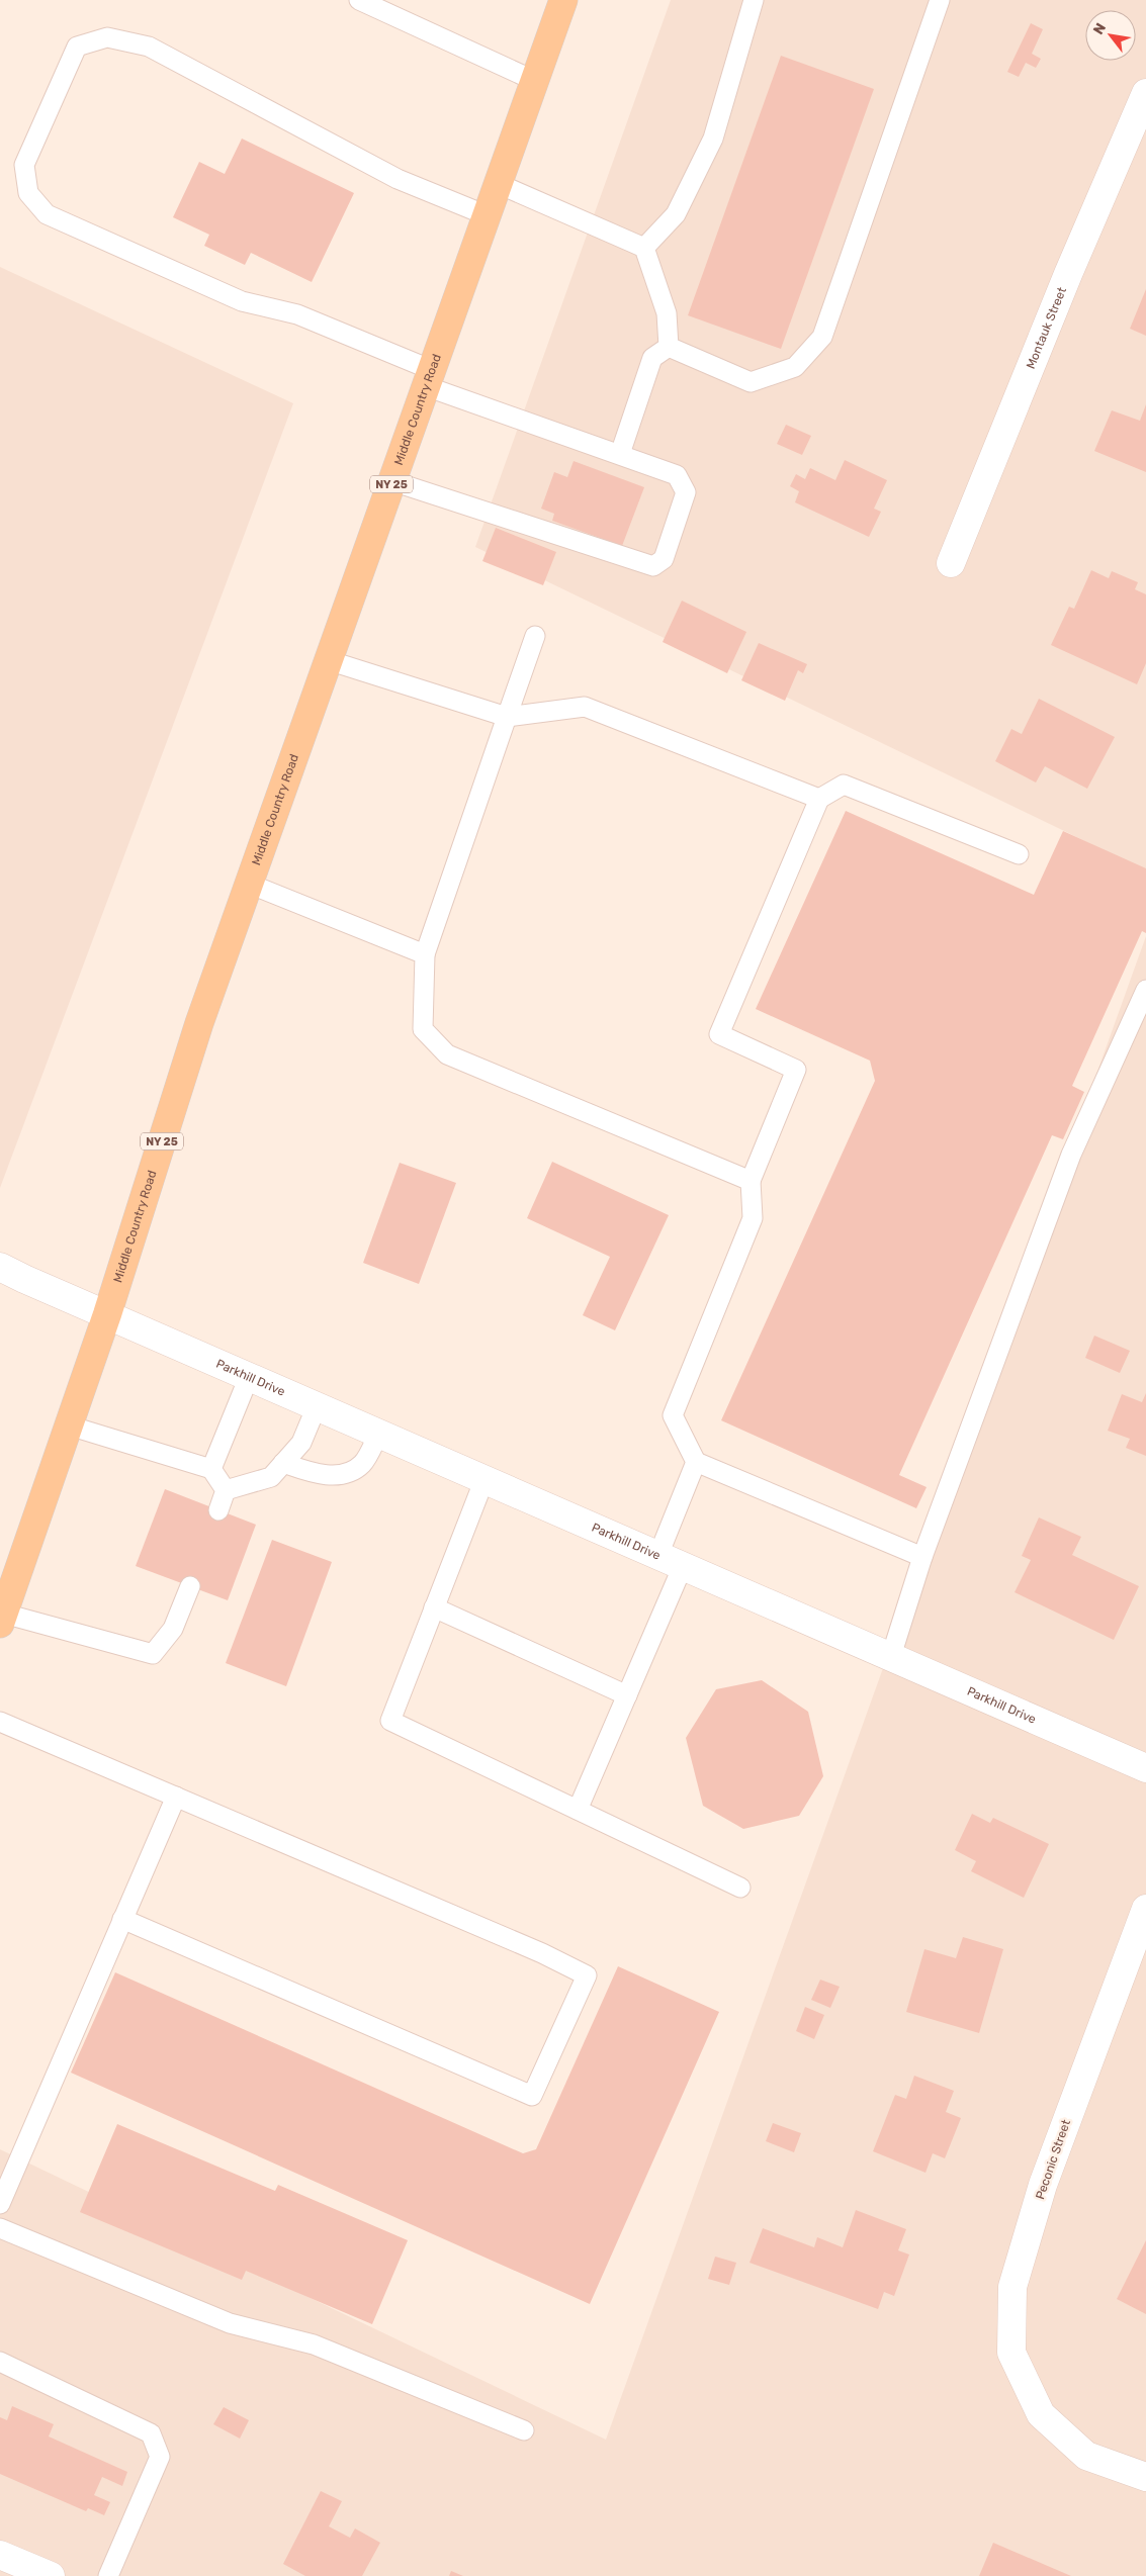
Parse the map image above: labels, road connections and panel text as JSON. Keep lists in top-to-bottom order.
{
  "streets": {
    "main road": ["Middle Country Road", "NY 25"],
    "street": ["Montauk Street", "Parkhill Drive", "Peconic Street"]
  },
  "crossings": [
    ["Middle Country Road", "Parkhill Drive"]
  ],
  "north": "top left"
}
